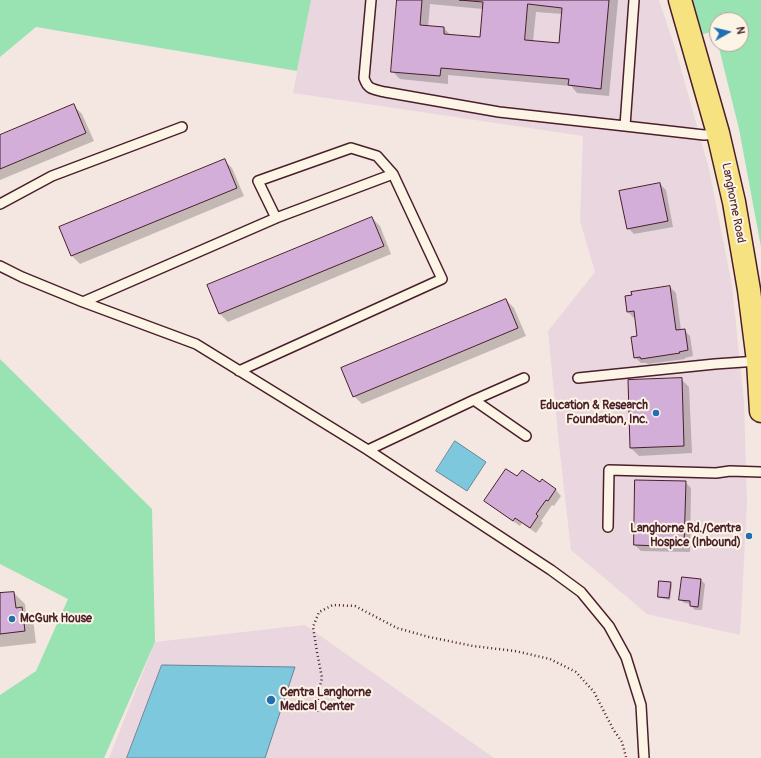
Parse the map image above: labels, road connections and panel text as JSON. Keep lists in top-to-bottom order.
{
  "streets": {
    "main road": ["Langhorne Road"]
  },
  "places": [
    "Education & Research Foundation, Inc.",
    "Langhorne Rd./Centra Hospice (Inbound)",
    "McGurk House",
    "Centra Langhorne Medical Center"
  ],
  "north": "right"
}
